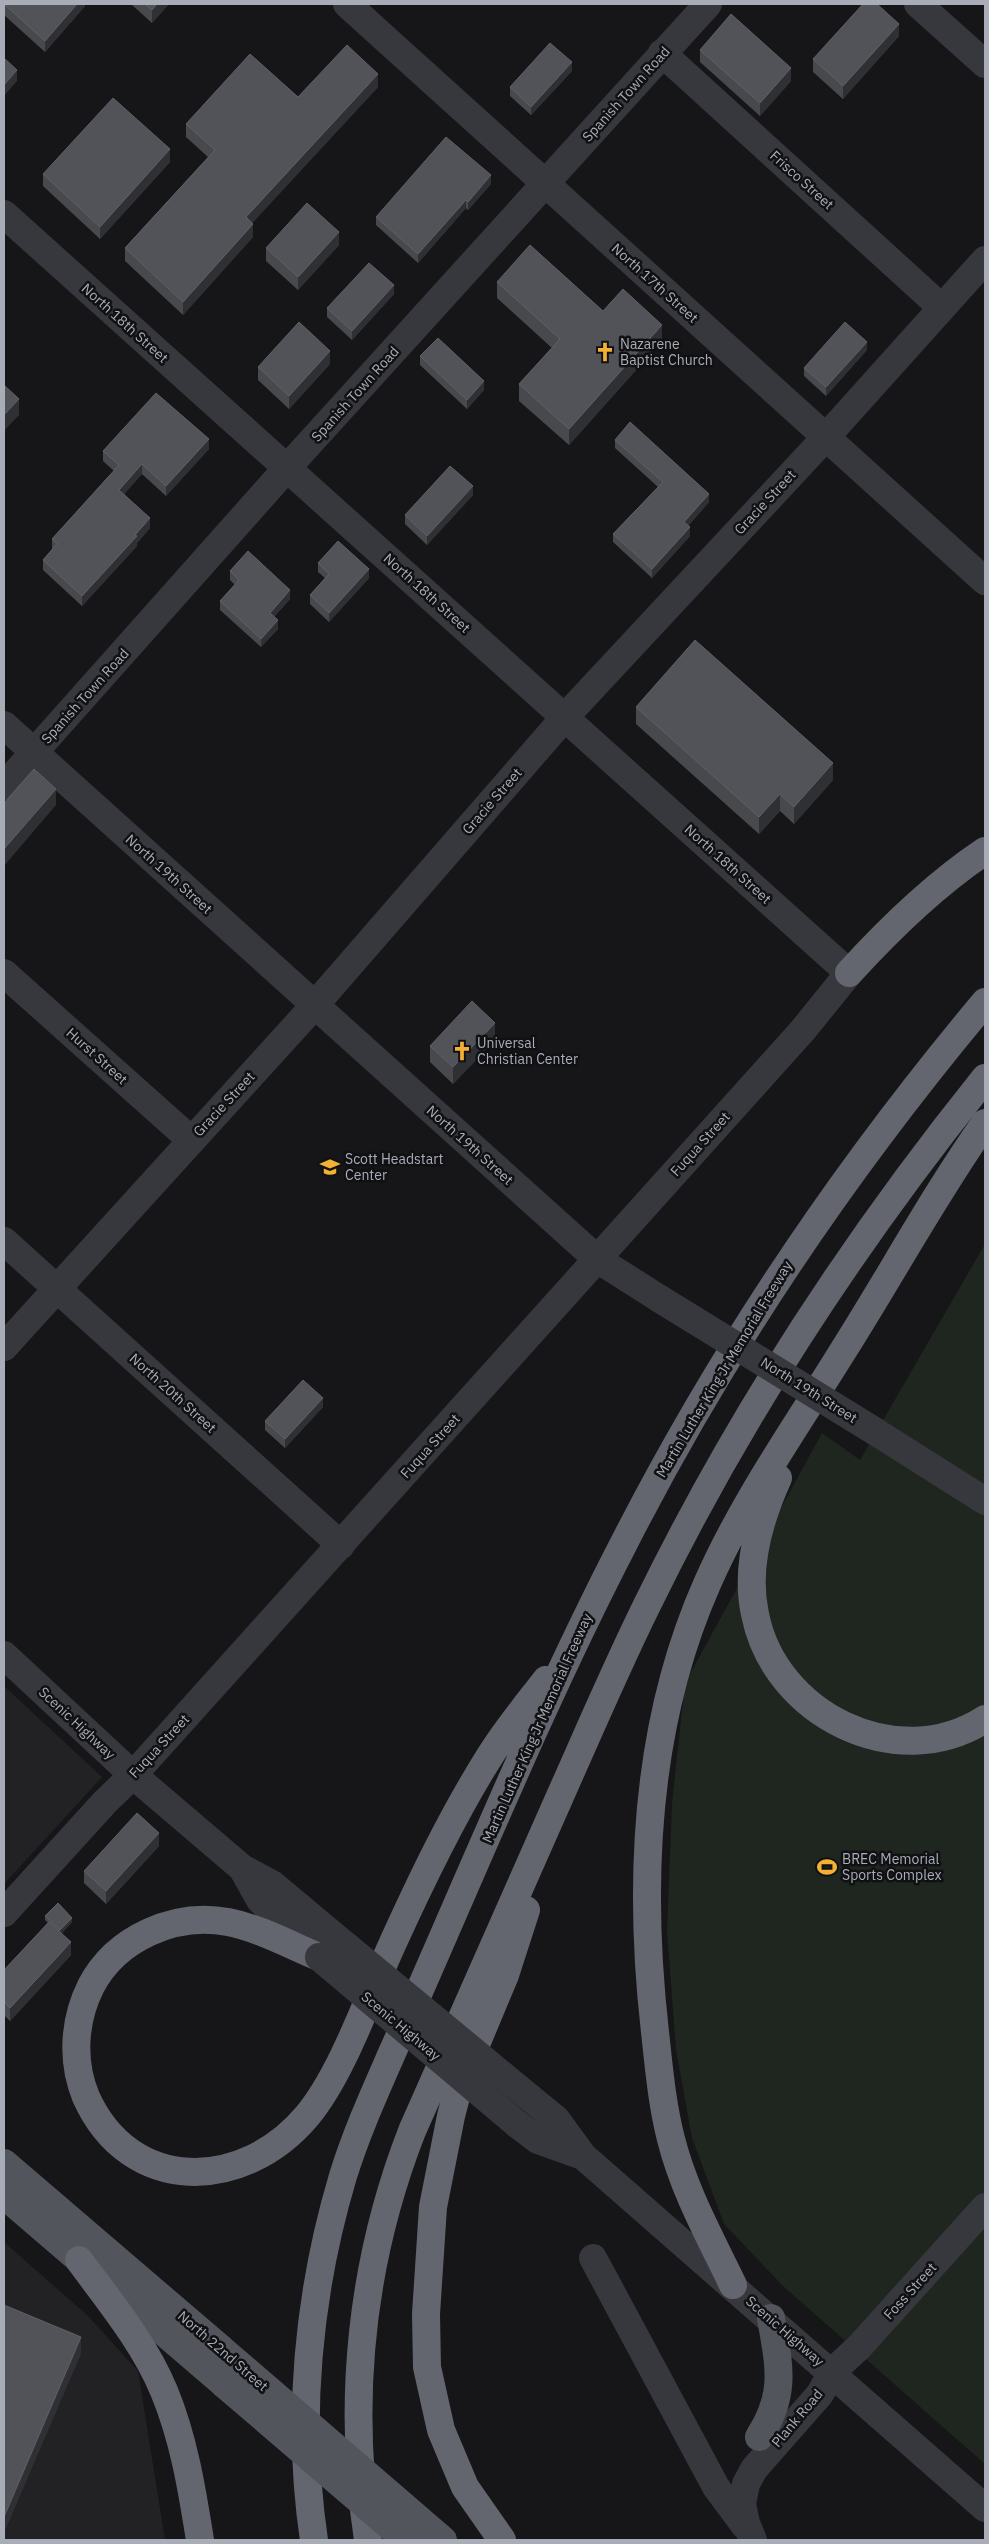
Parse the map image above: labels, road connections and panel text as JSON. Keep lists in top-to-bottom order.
{
  "streets": {
    "highway": ["Martin Luther King Jr Memorial Freeway"],
    "main road": ["North 22nd Street"],
    "street": [
      "Spanish Town Road",
      "Frisco Street",
      "North 17th Street",
      "North 18th Street",
      "Gracie Street",
      "North 19th Street",
      "Hurst Street",
      "Fuqua Street",
      "North 20th Street",
      "Scenic Highway",
      "Foss Street",
      "Plank Road"
    ]
  },
  "crossings": [
    ["Spanish Town Road", "Frisco Street"],
    ["Spanish Town Road", "North 17th Street"],
    ["Spanish Town Road", "North 18th Street"],
    ["Spanish Town Road", "North 19th Street"],
    ["Frisco Street", "Gracie Street"],
    ["North 17th Street", "Gracie Street"],
    ["North 18th Street", "Gracie Street"],
    ["North 18th Street", "Fuqua Street"],
    ["Gracie Street", "North 19th Street"],
    ["Gracie Street", "Hurst Street"],
    ["Gracie Street", "North 20th Street"],
    ["North 19th Street", "Fuqua Street"],
    ["Fuqua Street", "North 20th Street"],
    ["Fuqua Street", "Scenic Highway"],
    ["Scenic Highway", "Foss Street"],
    ["Scenic Highway", "Plank Road"],
    ["Foss Street", "Plank Road"]
  ],
  "places": {
    "church": ["Nazarene Baptist Church", "Universal Christian Center"],
    "school or university": ["Scott Headstart Center"],
    "sports": ["BREC Memorial Sports Complex"]
  }
}
